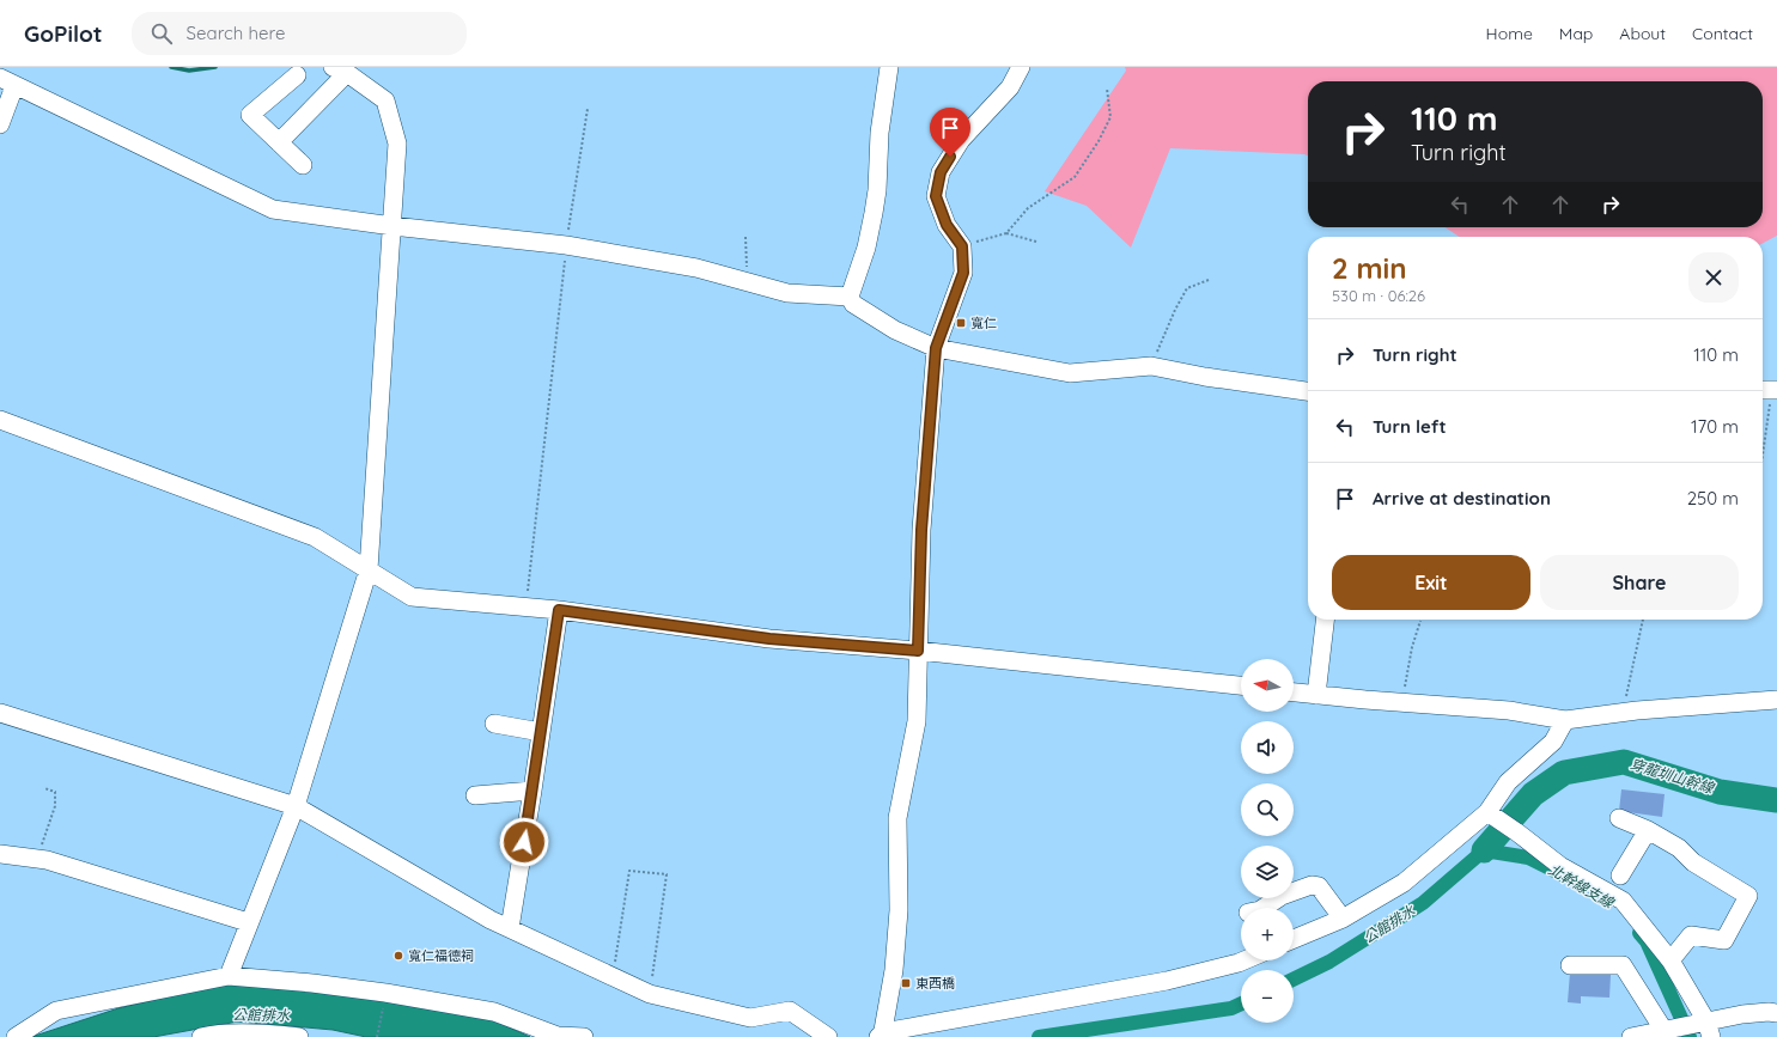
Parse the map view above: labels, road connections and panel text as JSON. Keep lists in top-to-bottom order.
{
  "water": ["穿龍圳山幹線", "北幹線支線", "公館排水"],
  "places": {
    "transit": ["寬仁", "東西橋"],
    "other": ["寬仁福德祠"]
  },
  "north": "left",
  "page": {
    "header": "GoPilot",
    "search": "Search here",
    "nav": [
      "Home",
      "Map",
      "About",
      "Contact"
    ],
    "turn": ["110 m", "Turn right"],
    "heading": ["2 min", "530 m · 06:26"],
    "list": [
      {
        "name": "Turn right",
        "value": "110 m"
      },
      {
        "name": "Turn left",
        "value": "170 m"
      },
      {
        "name": "Arrive at destination",
        "value": "250 m"
      }
    ],
    "buttons": ["Exit", "Share"],
    "map_buttons": ["+", "−"]
  }
}
